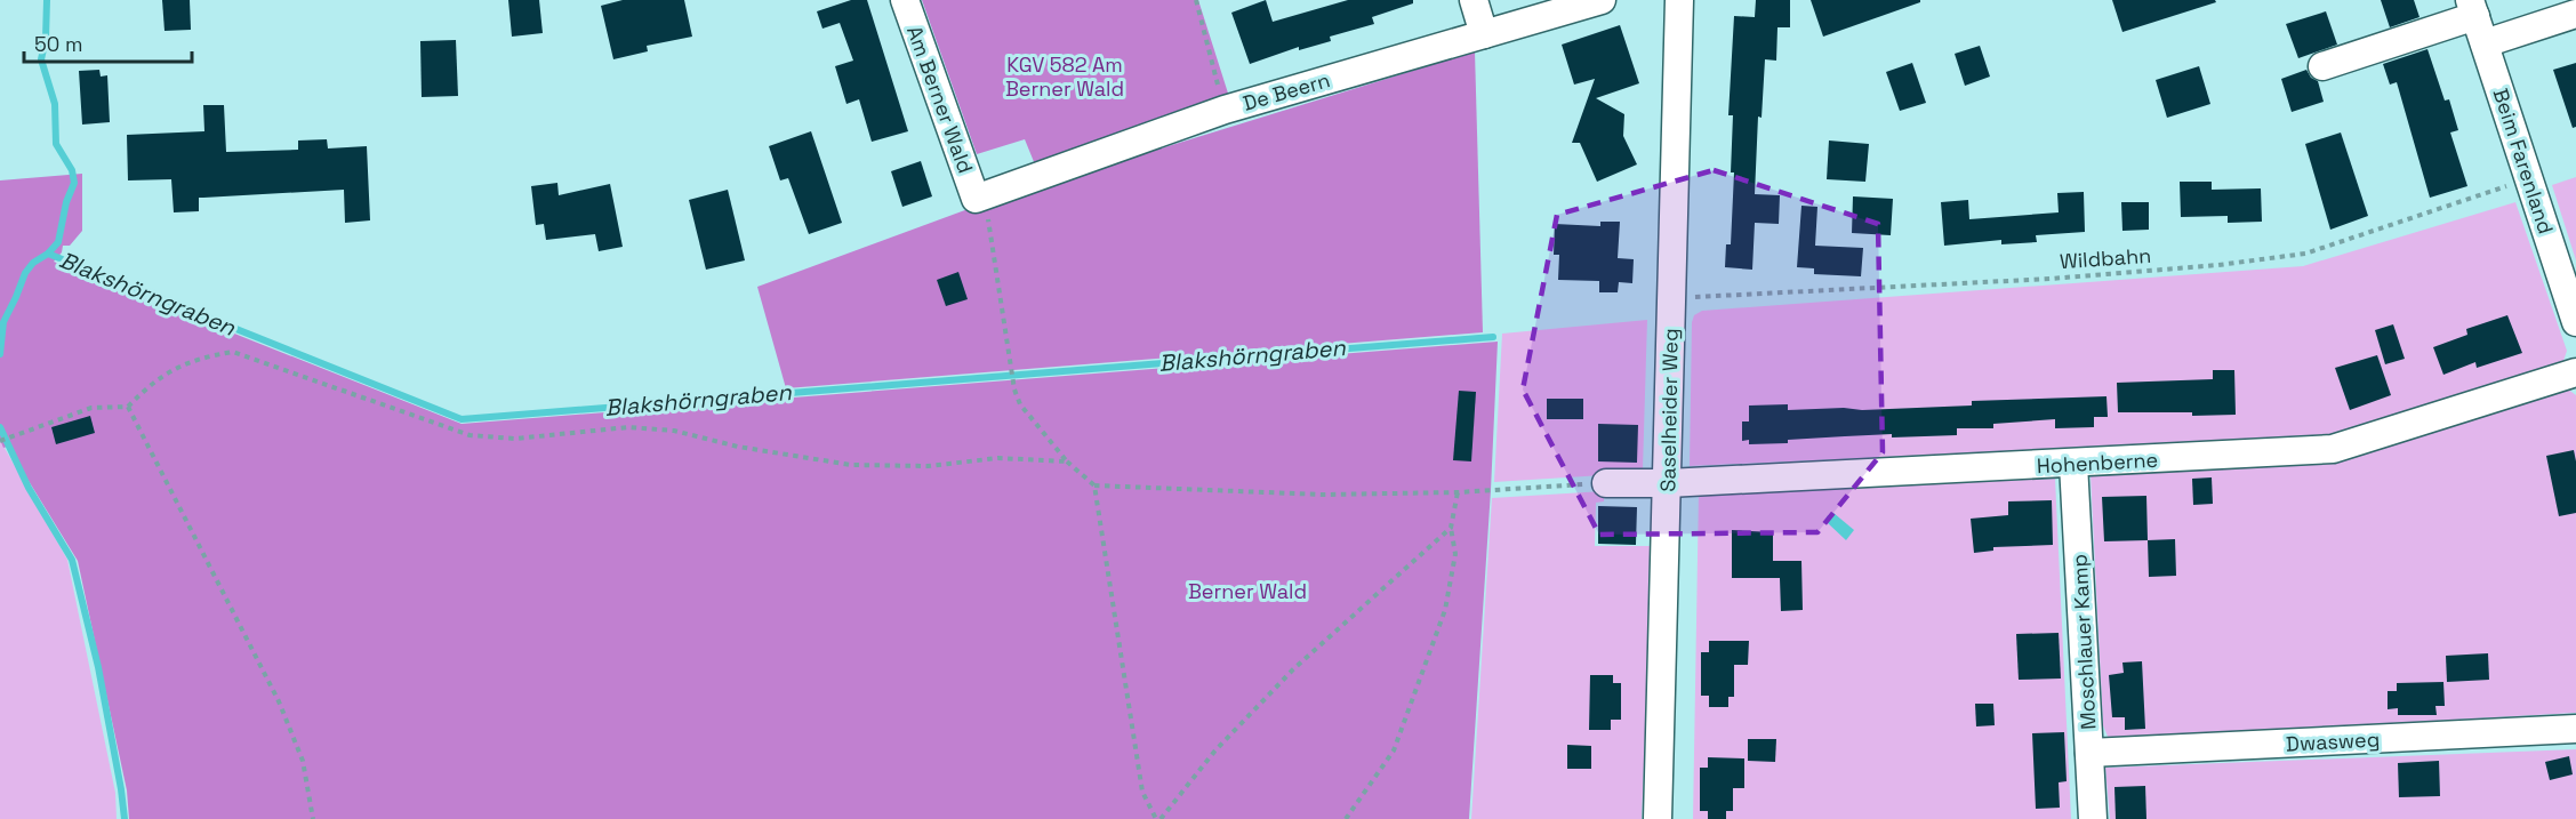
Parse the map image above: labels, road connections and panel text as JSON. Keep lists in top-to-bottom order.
{
  "streets": {
    "street": [
      "De Beern",
      "Am Berner Wald",
      "Beim Farenland",
      "Saselheider Weg",
      "Hohenberne",
      "Moschlauer Kamp",
      "Dwasweg"
    ],
    "path": ["Wildbahn"]
  },
  "crossings": [
    ["De Beern", "Am Berner Wald"],
    ["Beim Farenland", "Wildbahn"],
    ["Wildbahn", "Saselheider Weg"],
    ["Saselheider Weg", "Hohenberne"],
    ["Hohenberne", "Moschlauer Kamp"],
    ["Moschlauer Kamp", "Dwasweg"]
  ],
  "water": ["Blakshörngraben"],
  "parks": ["KGV 582 Am Berner Wald", "Berner Wald"],
  "scale_bar": "50 m"
}
